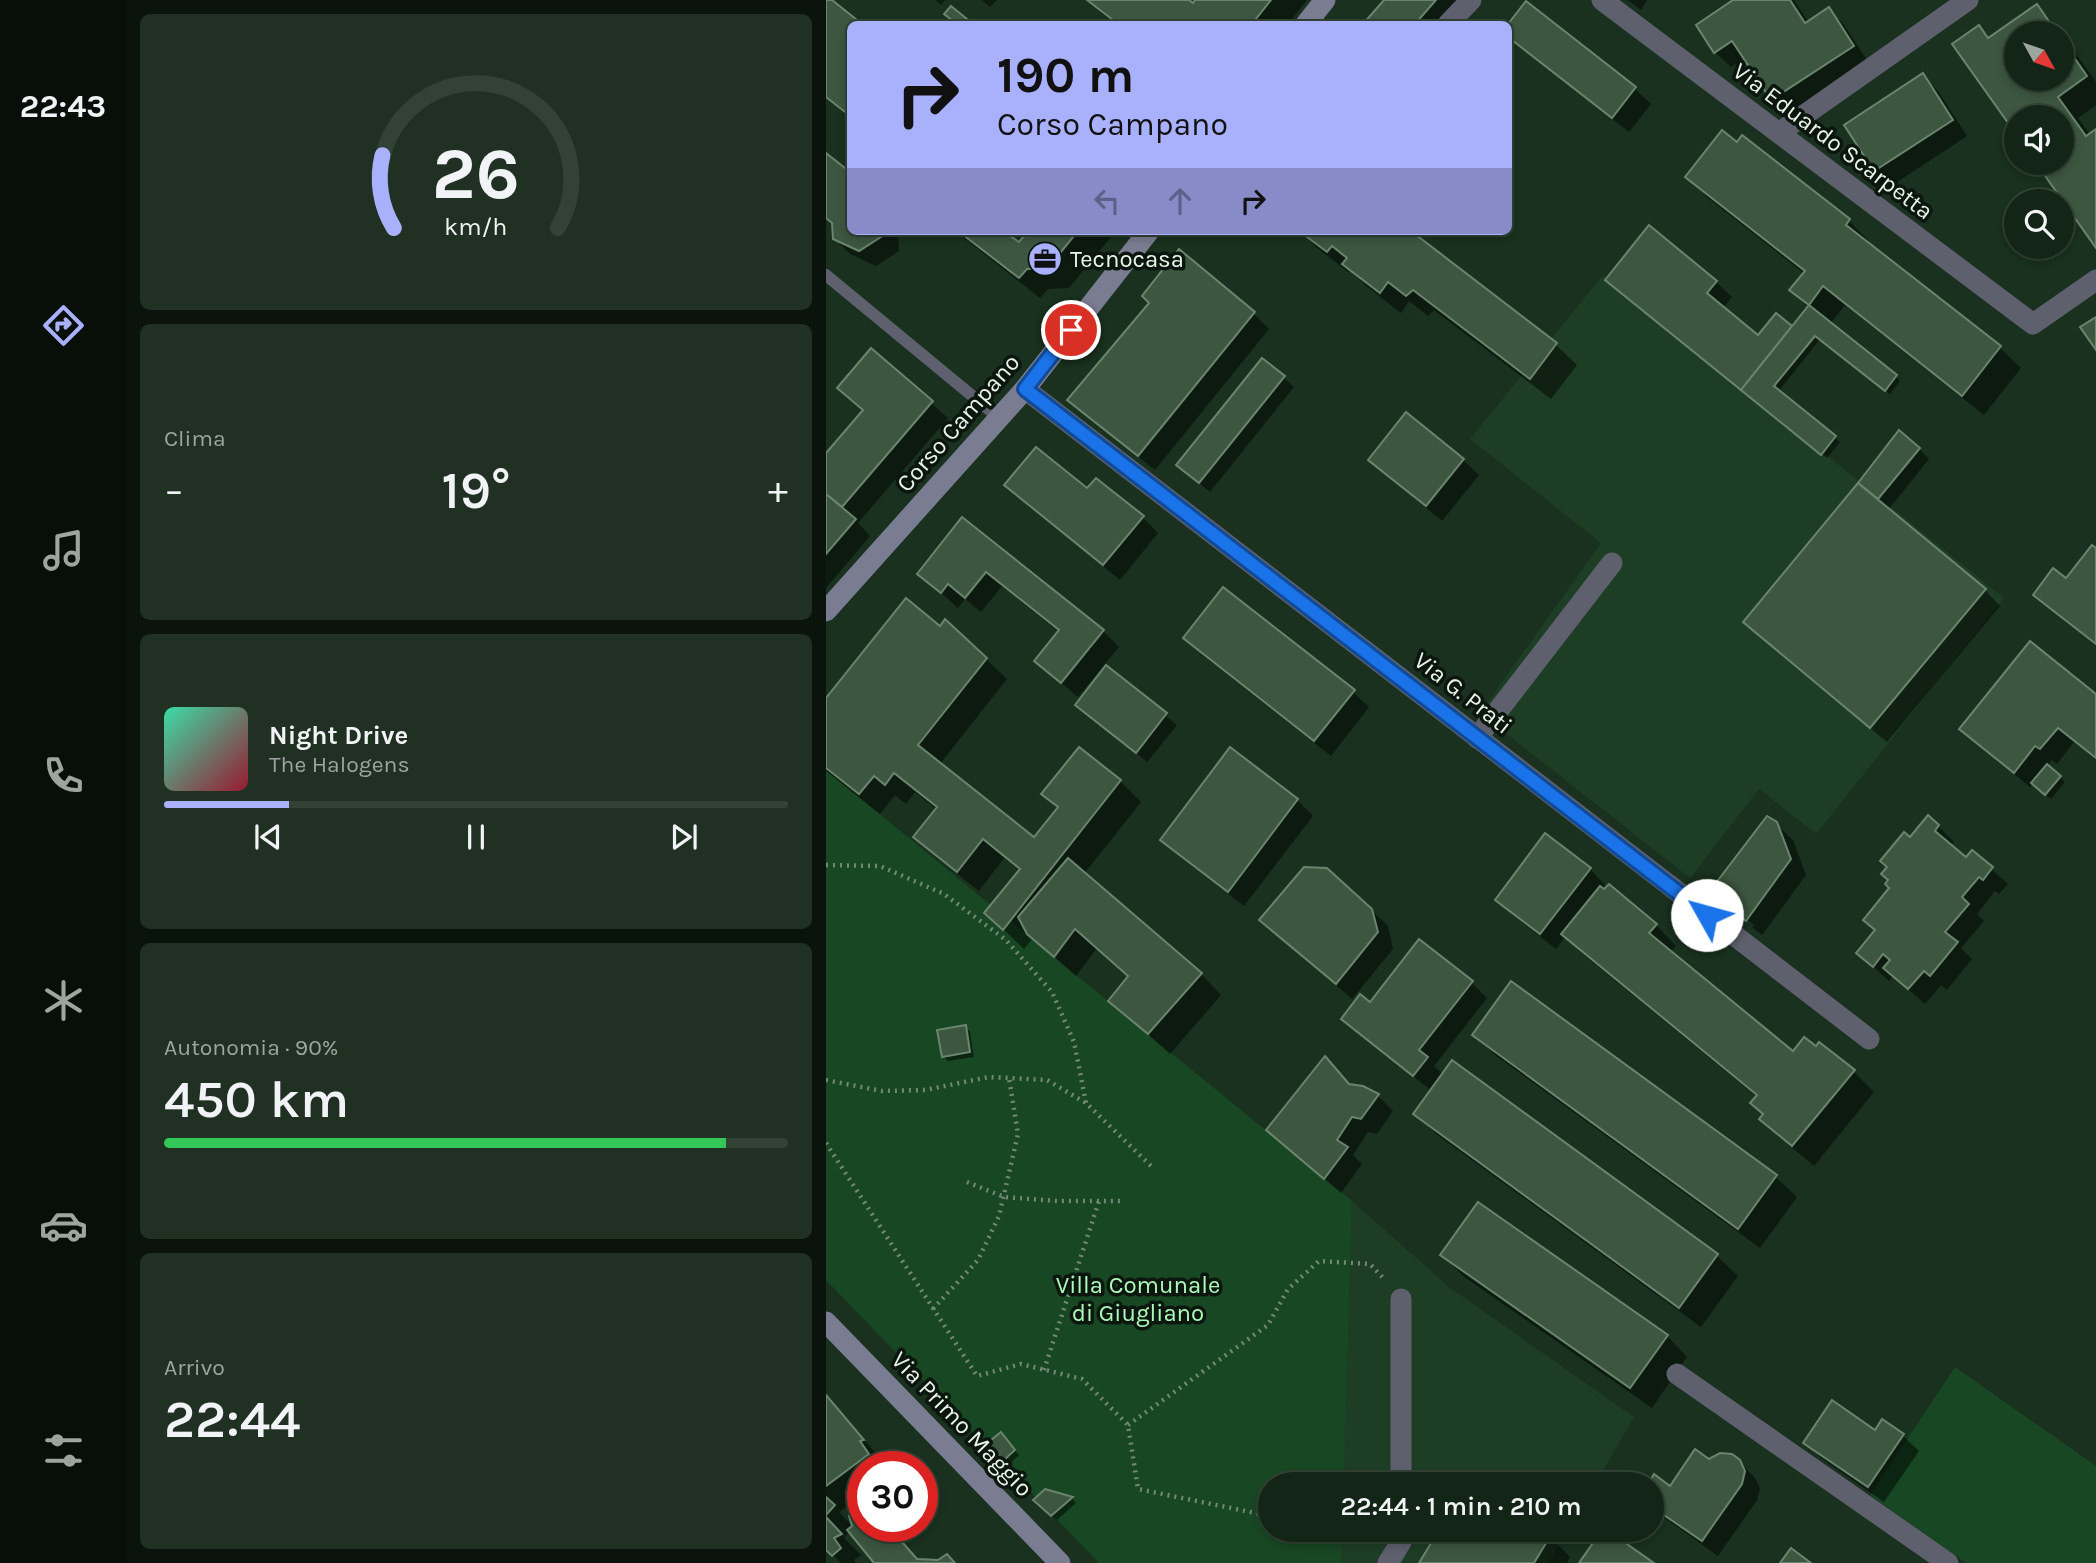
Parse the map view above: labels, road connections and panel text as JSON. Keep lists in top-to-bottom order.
{
  "streets": {
    "main road": ["Corso Campano", "Via Primo Maggio"],
    "street": ["Via Eduardo Scarpetta", "Via G. Prati"]
  },
  "crossings": [
    ["Corso Campano", "Via G. Prati"]
  ],
  "parks": ["Villa Comunale di Giugliano"],
  "places": {
    "office": ["Tecnocasa"]
  },
  "north": "bottom right",
  "page": {
    "tabs": "22:43",
    "turn": ["190 m", "Corso Campano"],
    "tile": [
      "Clima",
      ["Autonomia · 90%", "450 km"],
      ["Arrivo", "22:44"]
    ],
    "heat": ["−", "19°", "+"],
    "song": ["Night Drive", "The Halogens"],
    "limit": "30",
    "trip": "22:44 · 1 min · 210 m",
    "gauge": ["26", "km/h"]
  }
}
